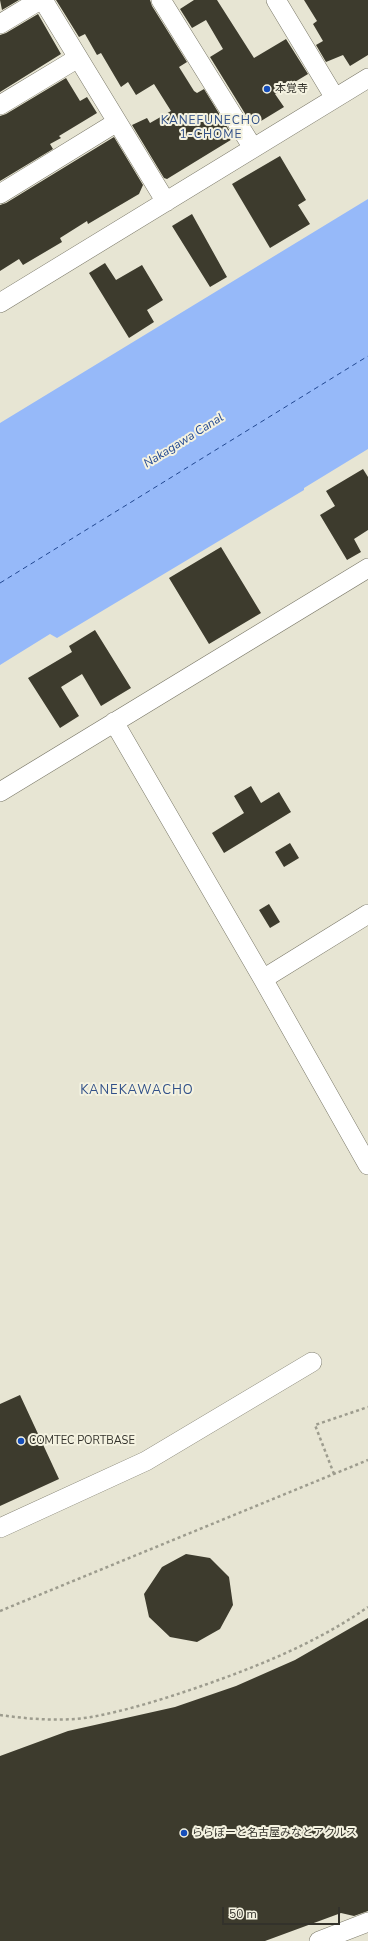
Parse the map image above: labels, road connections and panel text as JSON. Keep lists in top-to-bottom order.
{
  "districts": ["KANEFUNECHO 1-CHOME", "KANEKAWACHO"],
  "water": ["Nakagawa Canal"],
  "places": ["本覚寺", "COMTEC PORTBASE", "ららぽーと名古屋みなとアクルス"],
  "scale_bar": "50 m"
}
